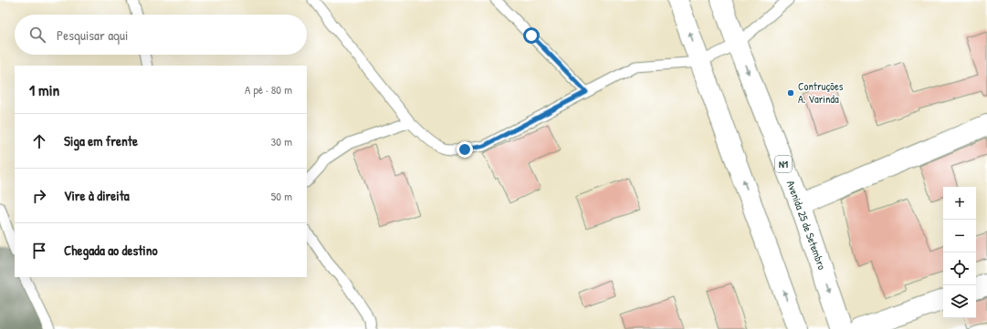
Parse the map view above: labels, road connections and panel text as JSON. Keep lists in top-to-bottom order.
{
  "streets": {
    "main road": ["N1", "Avenida 25 de Setembro"]
  },
  "places": ["Contruções A. Varinda"],
  "page": {
    "search": "Pesquisar aqui",
    "heading": ["1 min", "A pé · 80 m"],
    "list": [
      ["Siga em frente", "30 m"],
      ["Vire à direita", "50 m"],
      "Chegada ao destino"
    ],
    "map_buttons": ["+", "−"]
  }
}
